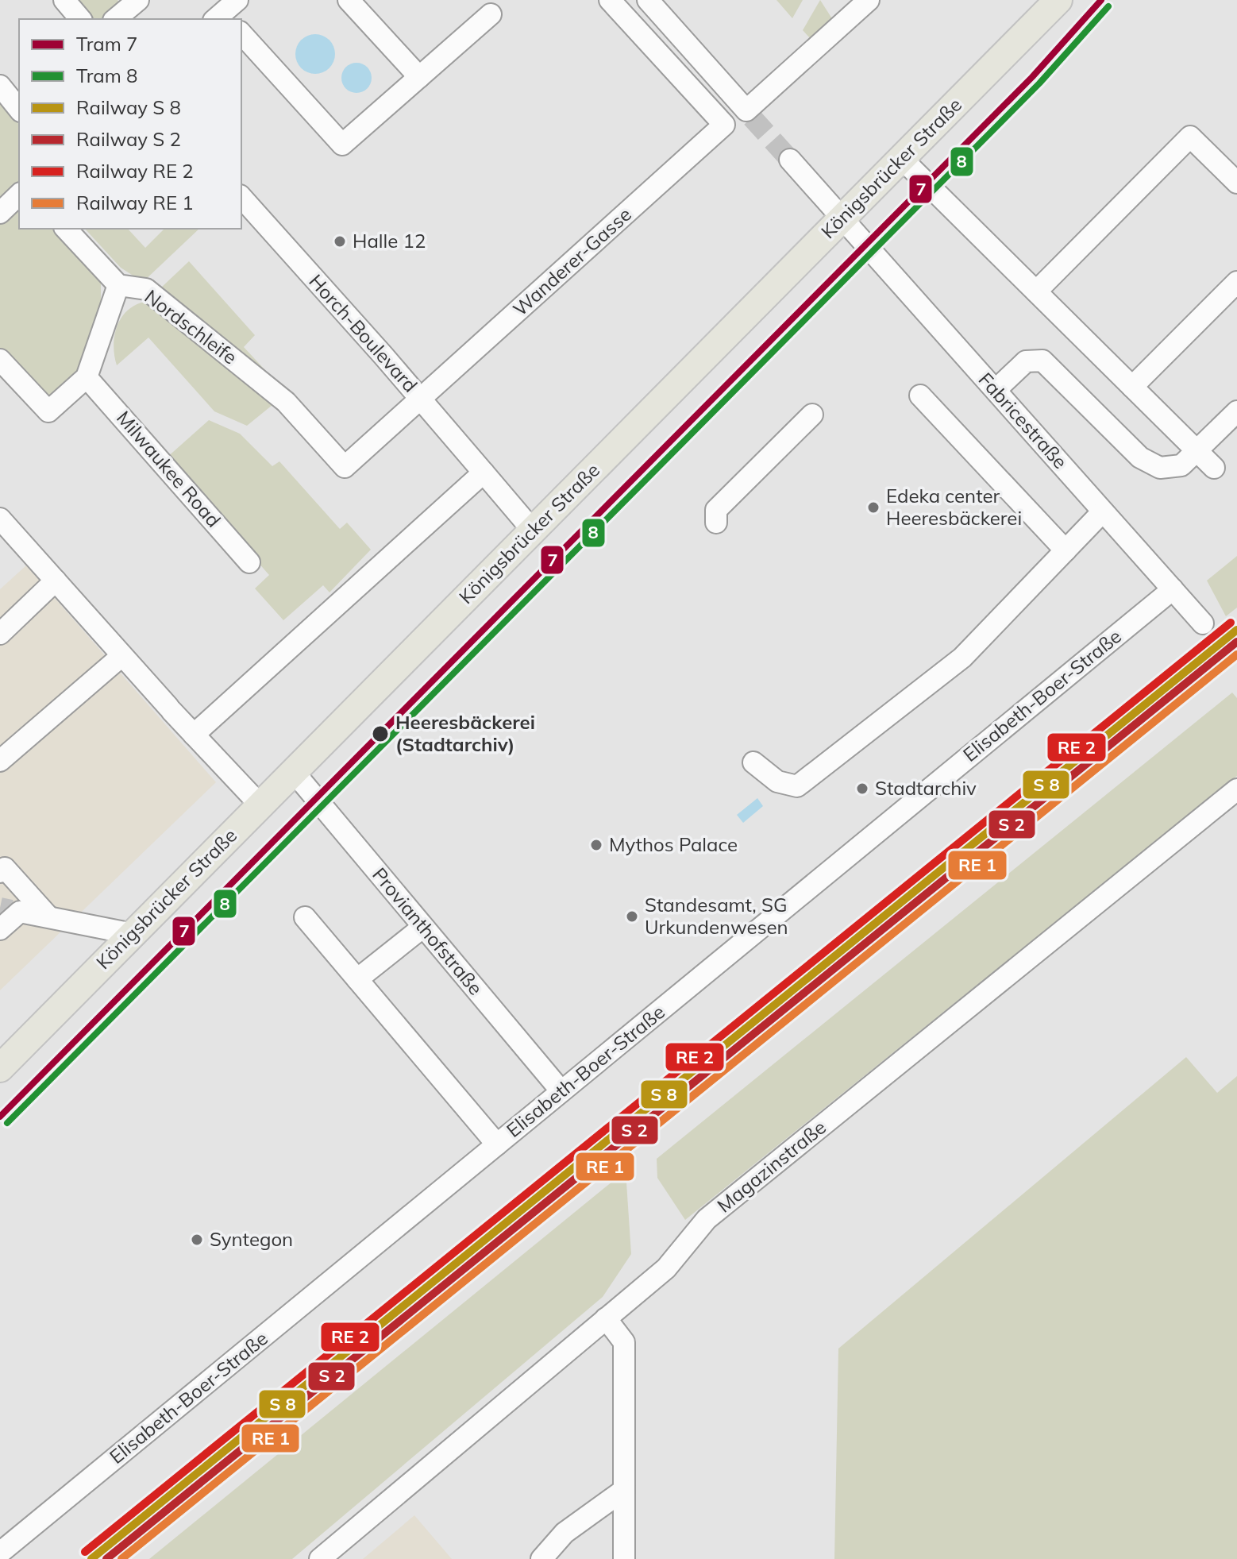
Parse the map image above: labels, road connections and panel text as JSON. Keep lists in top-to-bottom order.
{
  "streets": {
    "main road": ["Königsbrücker Straße"],
    "street": [
      "Wanderer-Gasse",
      "Nordschleife",
      "Horch-Boulevard",
      "Fabricestraße",
      "Milwaukee Road",
      "Elisabeth-Boer-Straße",
      "Provianthofstraße",
      "Magazinstraße"
    ]
  },
  "crossings": [
    ["Königsbrücker Straße", "Horch-Boulevard"],
    ["Königsbrücker Straße", "Fabricestraße"],
    ["Königsbrücker Straße", "Provianthofstraße"],
    ["Wanderer-Gasse", "Nordschleife"],
    ["Wanderer-Gasse", "Horch-Boulevard"],
    ["Fabricestraße", "Elisabeth-Boer-Straße"],
    ["Elisabeth-Boer-Straße", "Provianthofstraße"]
  ],
  "places": [
    "Halle 12",
    "Edeka center Heeresbäckerei",
    "Heeresbäckerei (Stadtarchiv)",
    "Stadtarchiv",
    "Mythos Palace",
    "Standesamt, SG Urkundenwesen",
    "Syntegon"
  ],
  "lines": ["tram line 7", "tram line 8"],
  "legend": [
    "Tram 7",
    "Tram 8",
    "Railway S 8",
    "Railway S 2",
    "Railway RE 2",
    "Railway RE 1"
  ]
}
